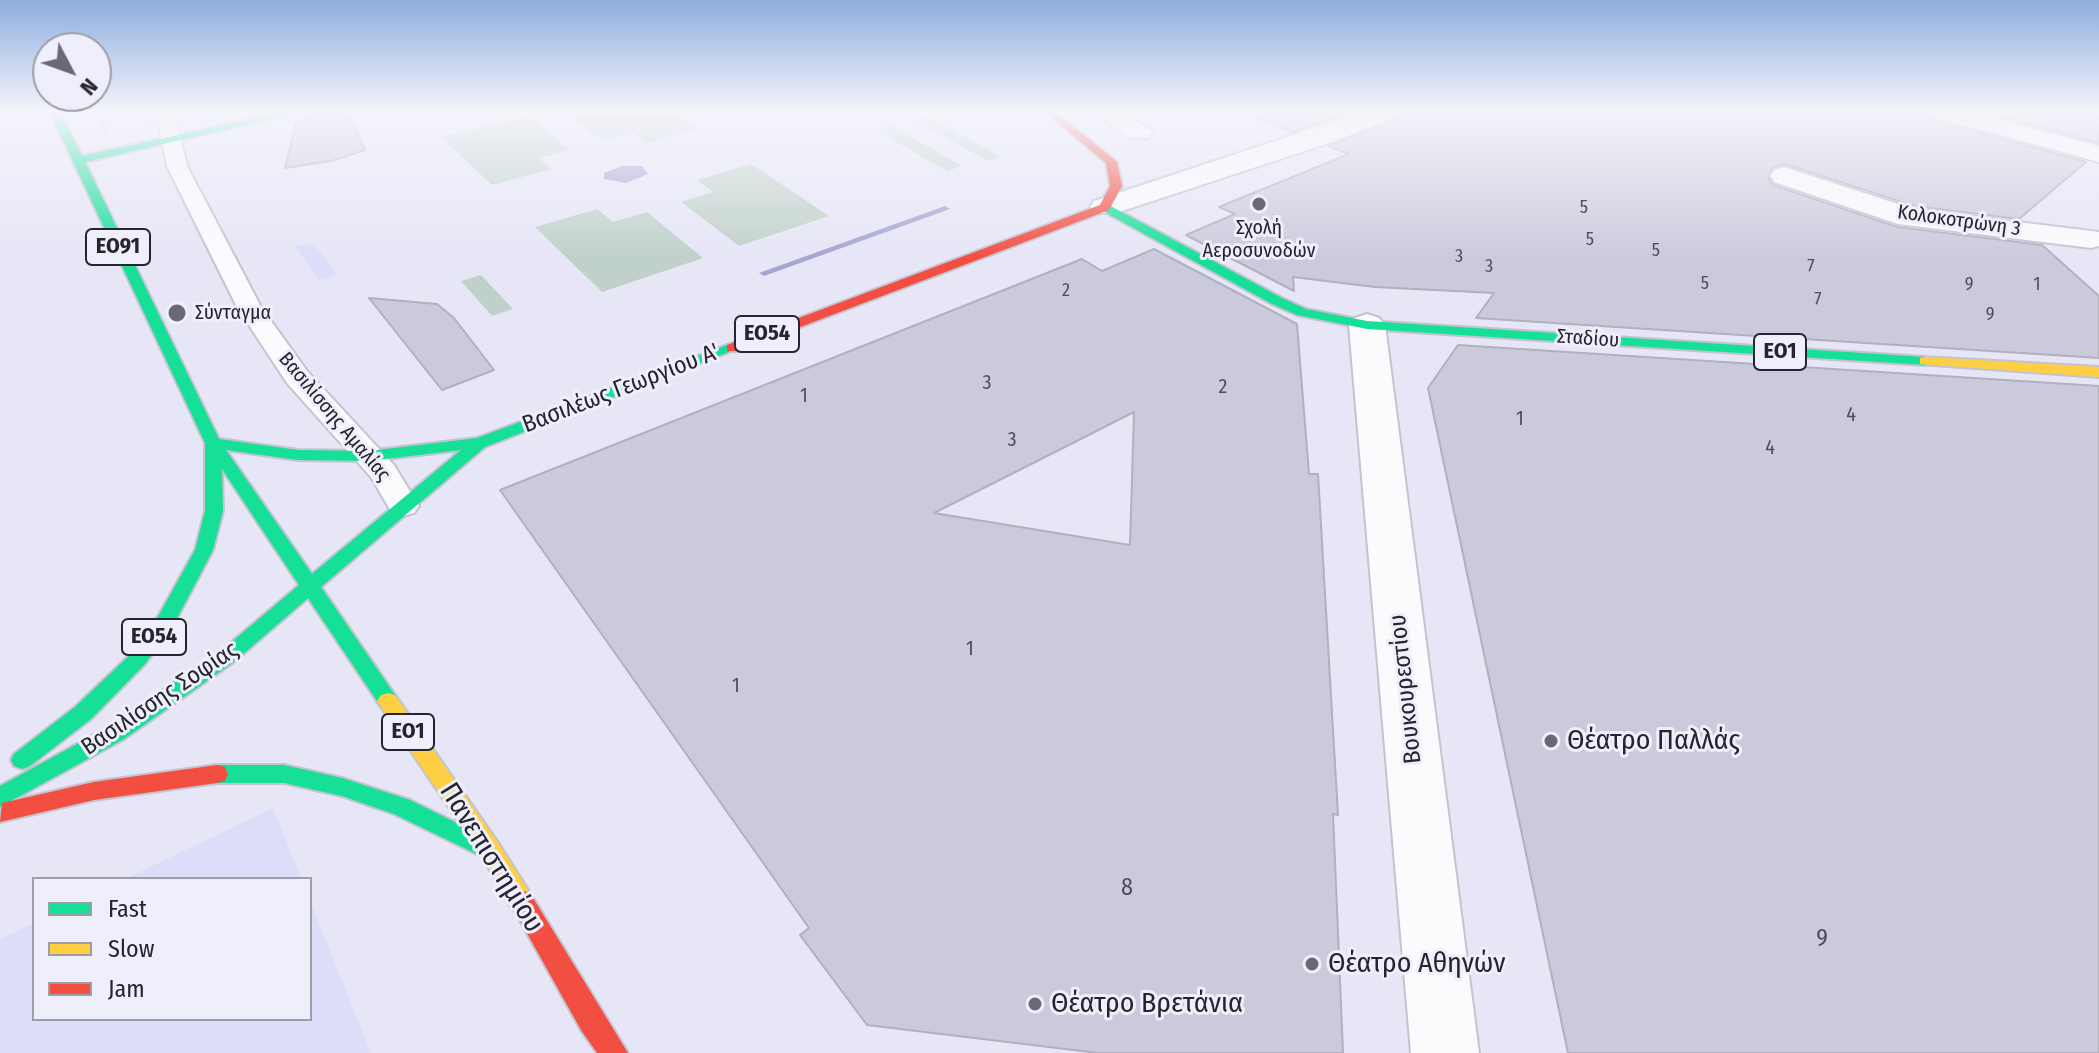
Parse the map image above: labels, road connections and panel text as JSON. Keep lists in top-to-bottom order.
{
  "streets": {
    "main road": [
      "ΕΟ91",
      "ΕΟ54",
      "Σταδίου",
      "ΕΟ1",
      "Βασιλέως Γεωργίου Α'",
      "Βασιλίσσης Σοφίας",
      "Πανεπιστημίου"
    ],
    "street": ["Κολοκοτρώνη 3", "Βουκουρεστίου"],
    "lane": ["Βασιλίσσης Αμαλίας"]
  },
  "crossings": [
    ["ΕΟ91", "ΕΟ54"],
    ["ΕΟ91", "Βασιλέως Γεωργίου Α'"],
    ["ΕΟ91", "Βασιλίσσης Σοφίας"],
    ["ΕΟ91", "Πανεπιστημίου"],
    ["Σταδίου", "Βασιλέως Γεωργίου Α'"],
    ["Σταδίου", "Βουκουρεστίου"],
    ["Βασιλέως Γεωργίου Α'", "Βασιλίσσης Αμαλίας"],
    ["Βασιλέως Γεωργίου Α'", "Βασιλίσσης Σοφίας"],
    ["Βασιλέως Γεωργίου Α'", "Πανεπιστημίου"],
    ["Βασιλίσσης Σοφίας", "Πανεπιστημίου"]
  ],
  "places": [
    "Σχολή Αεροσυνοδών",
    "Σύνταγμα",
    "Θέατρο Παλλάς",
    "Θέατρο Αθηνών",
    "Θέατρο Βρετάνια"
  ],
  "house_numbers": [
    "5",
    "5",
    "5",
    "3",
    "3",
    "7",
    "5",
    "9",
    "1",
    "2",
    "7",
    "9",
    "3",
    "2",
    "1",
    "4",
    "1",
    "3",
    "4",
    "1",
    "1",
    "8",
    "9"
  ],
  "legend": ["Fast", "Slow", "Jam"],
  "north": "bottom right"
}
